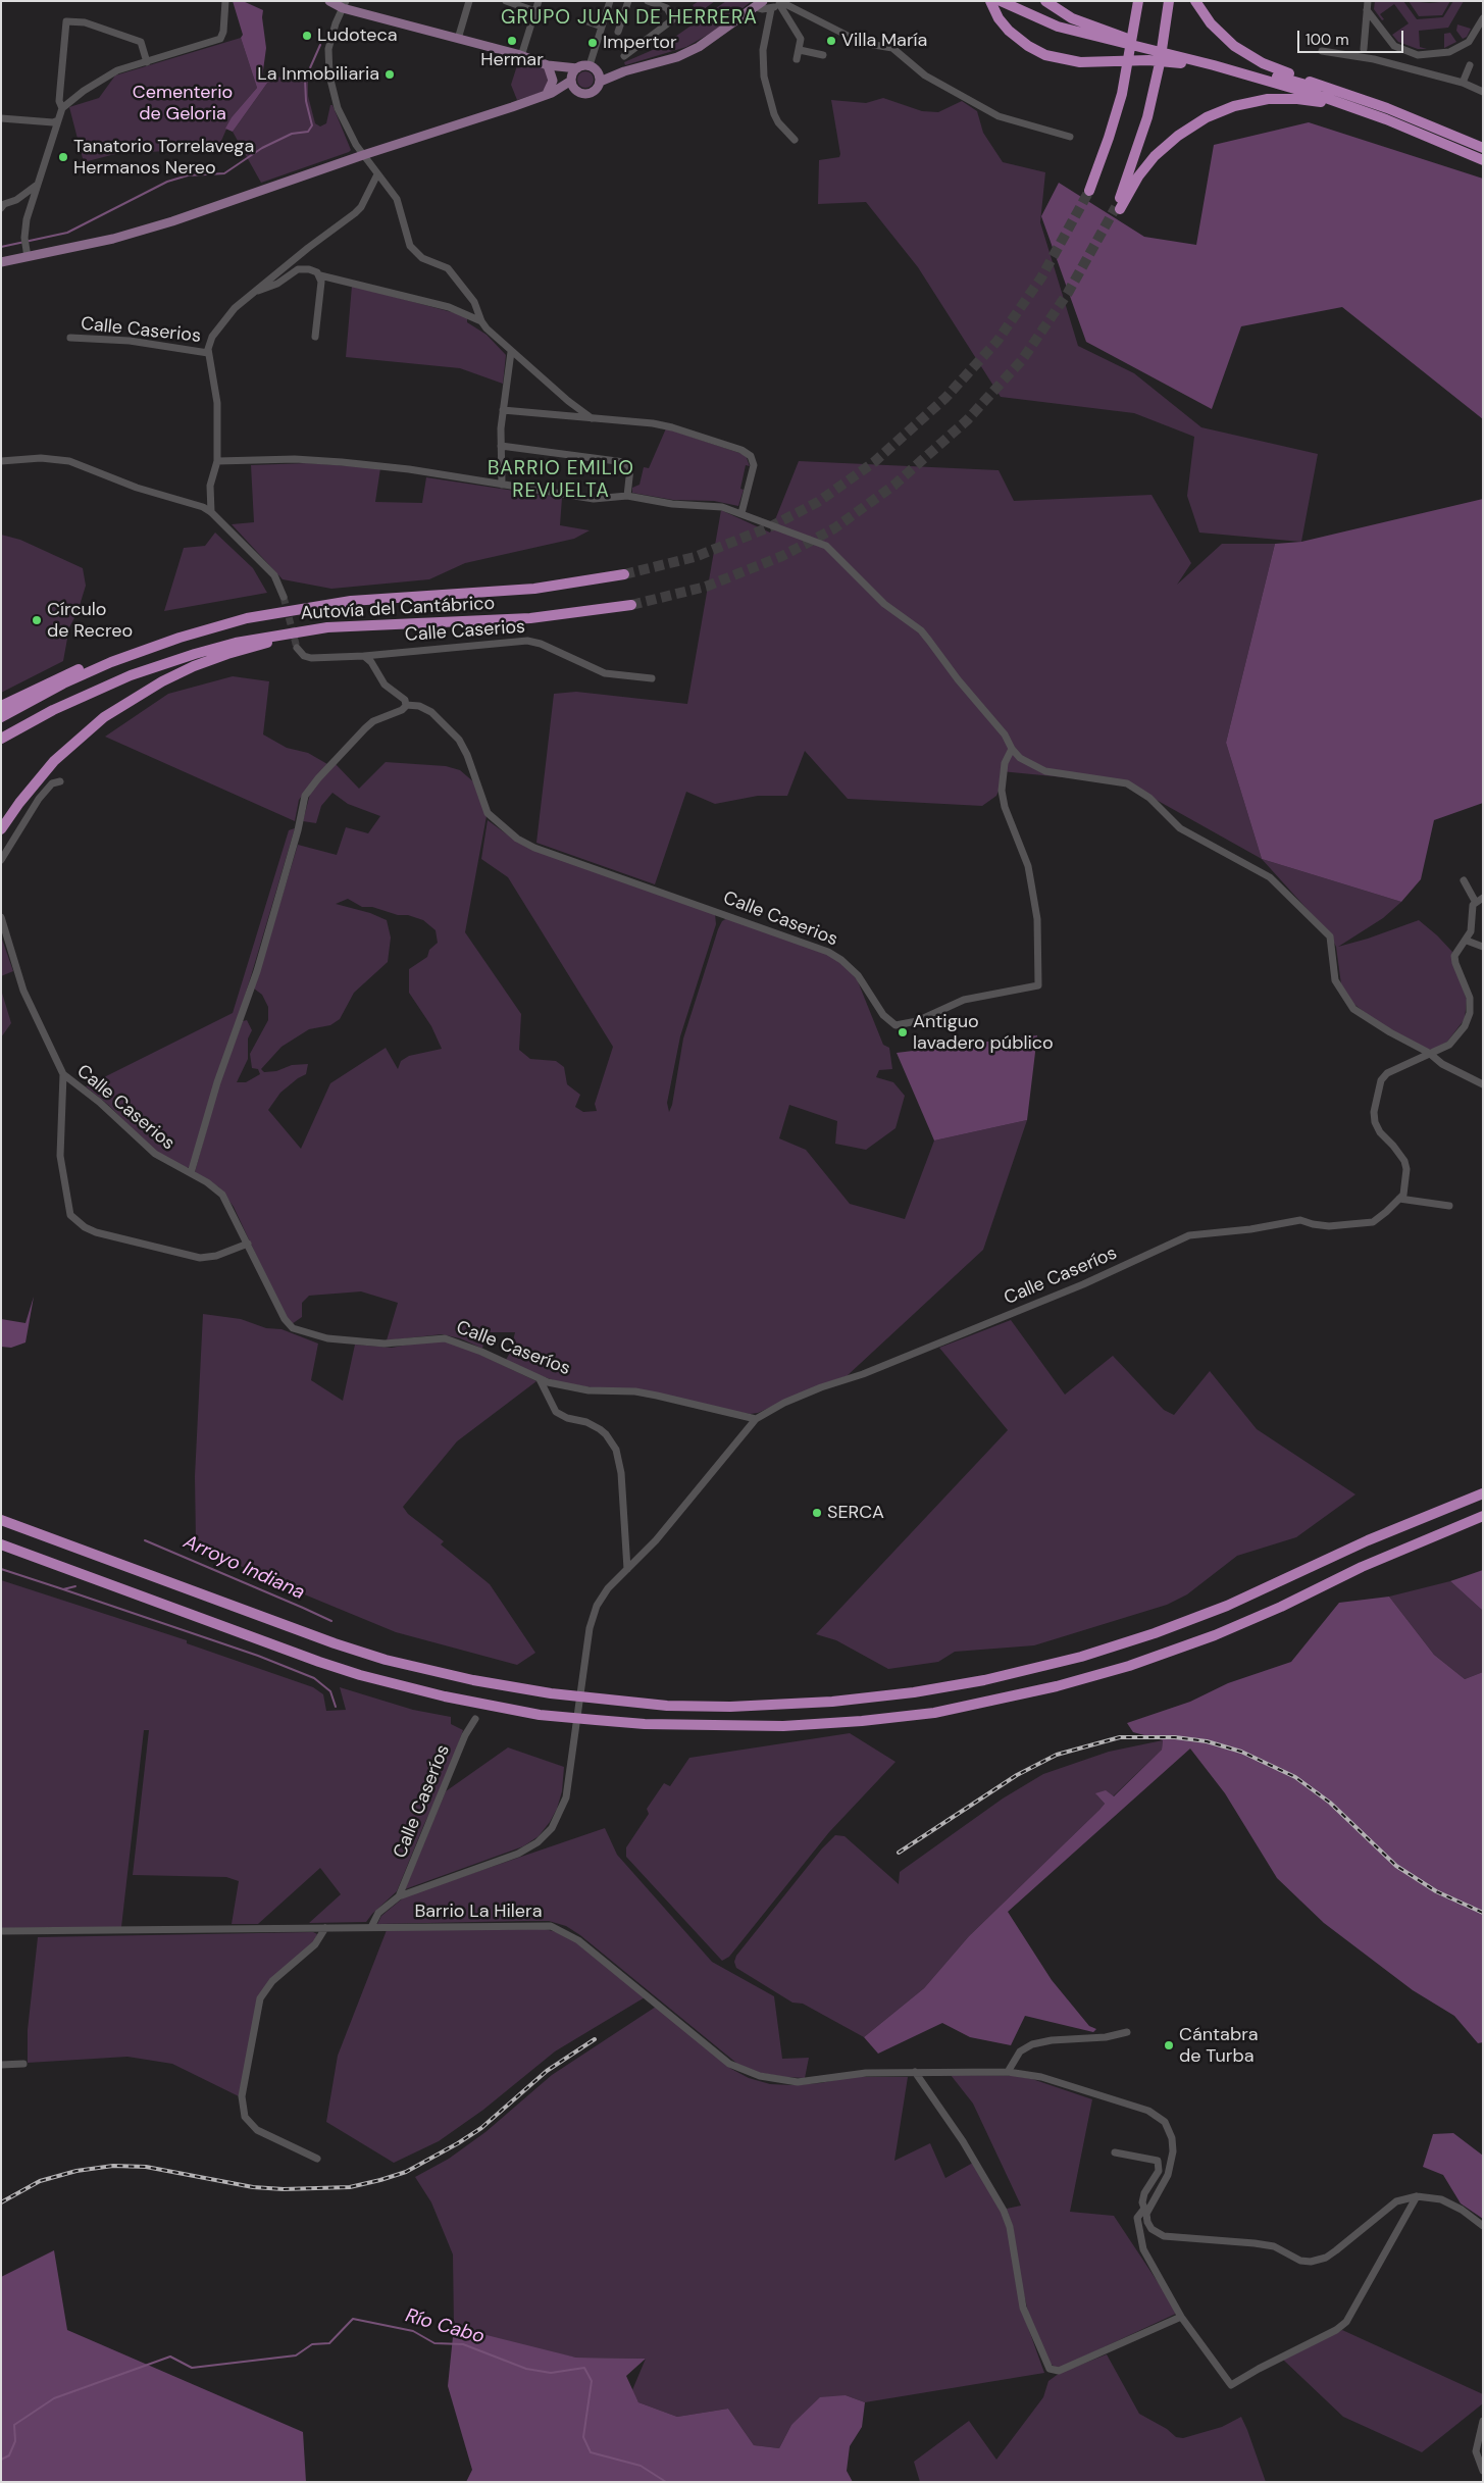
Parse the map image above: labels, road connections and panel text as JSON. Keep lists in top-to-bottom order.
{
  "streets": {
    "highway": ["Autovía del Cantábrico"],
    "street": ["Calle Caserios", "Calle Caseríos", "Barrio La Hilera"]
  },
  "crossings": [
    ["Calle Caserios", "Calle Caseríos"],
    ["Calle Caseríos", "Barrio La Hilera"]
  ],
  "districts": ["GRUPO JUAN DE HERRERA", "BARRIO EMILIO REVUELTA"],
  "water": ["Arroyo Indiana", "Río Cabo"],
  "parks": ["Cementerio de Geloria"],
  "places": [
    "Ludoteca",
    "Hermar",
    "Villa María",
    "Impertor",
    "La Inmobiliaria",
    "Tanatorio Torrelavega Hermanos Nereo",
    "Círculo de Recreo",
    "Antiguo lavadero público",
    "SERCA",
    "Cántabra de Turba"
  ],
  "scale_bar": "100 m"
}
